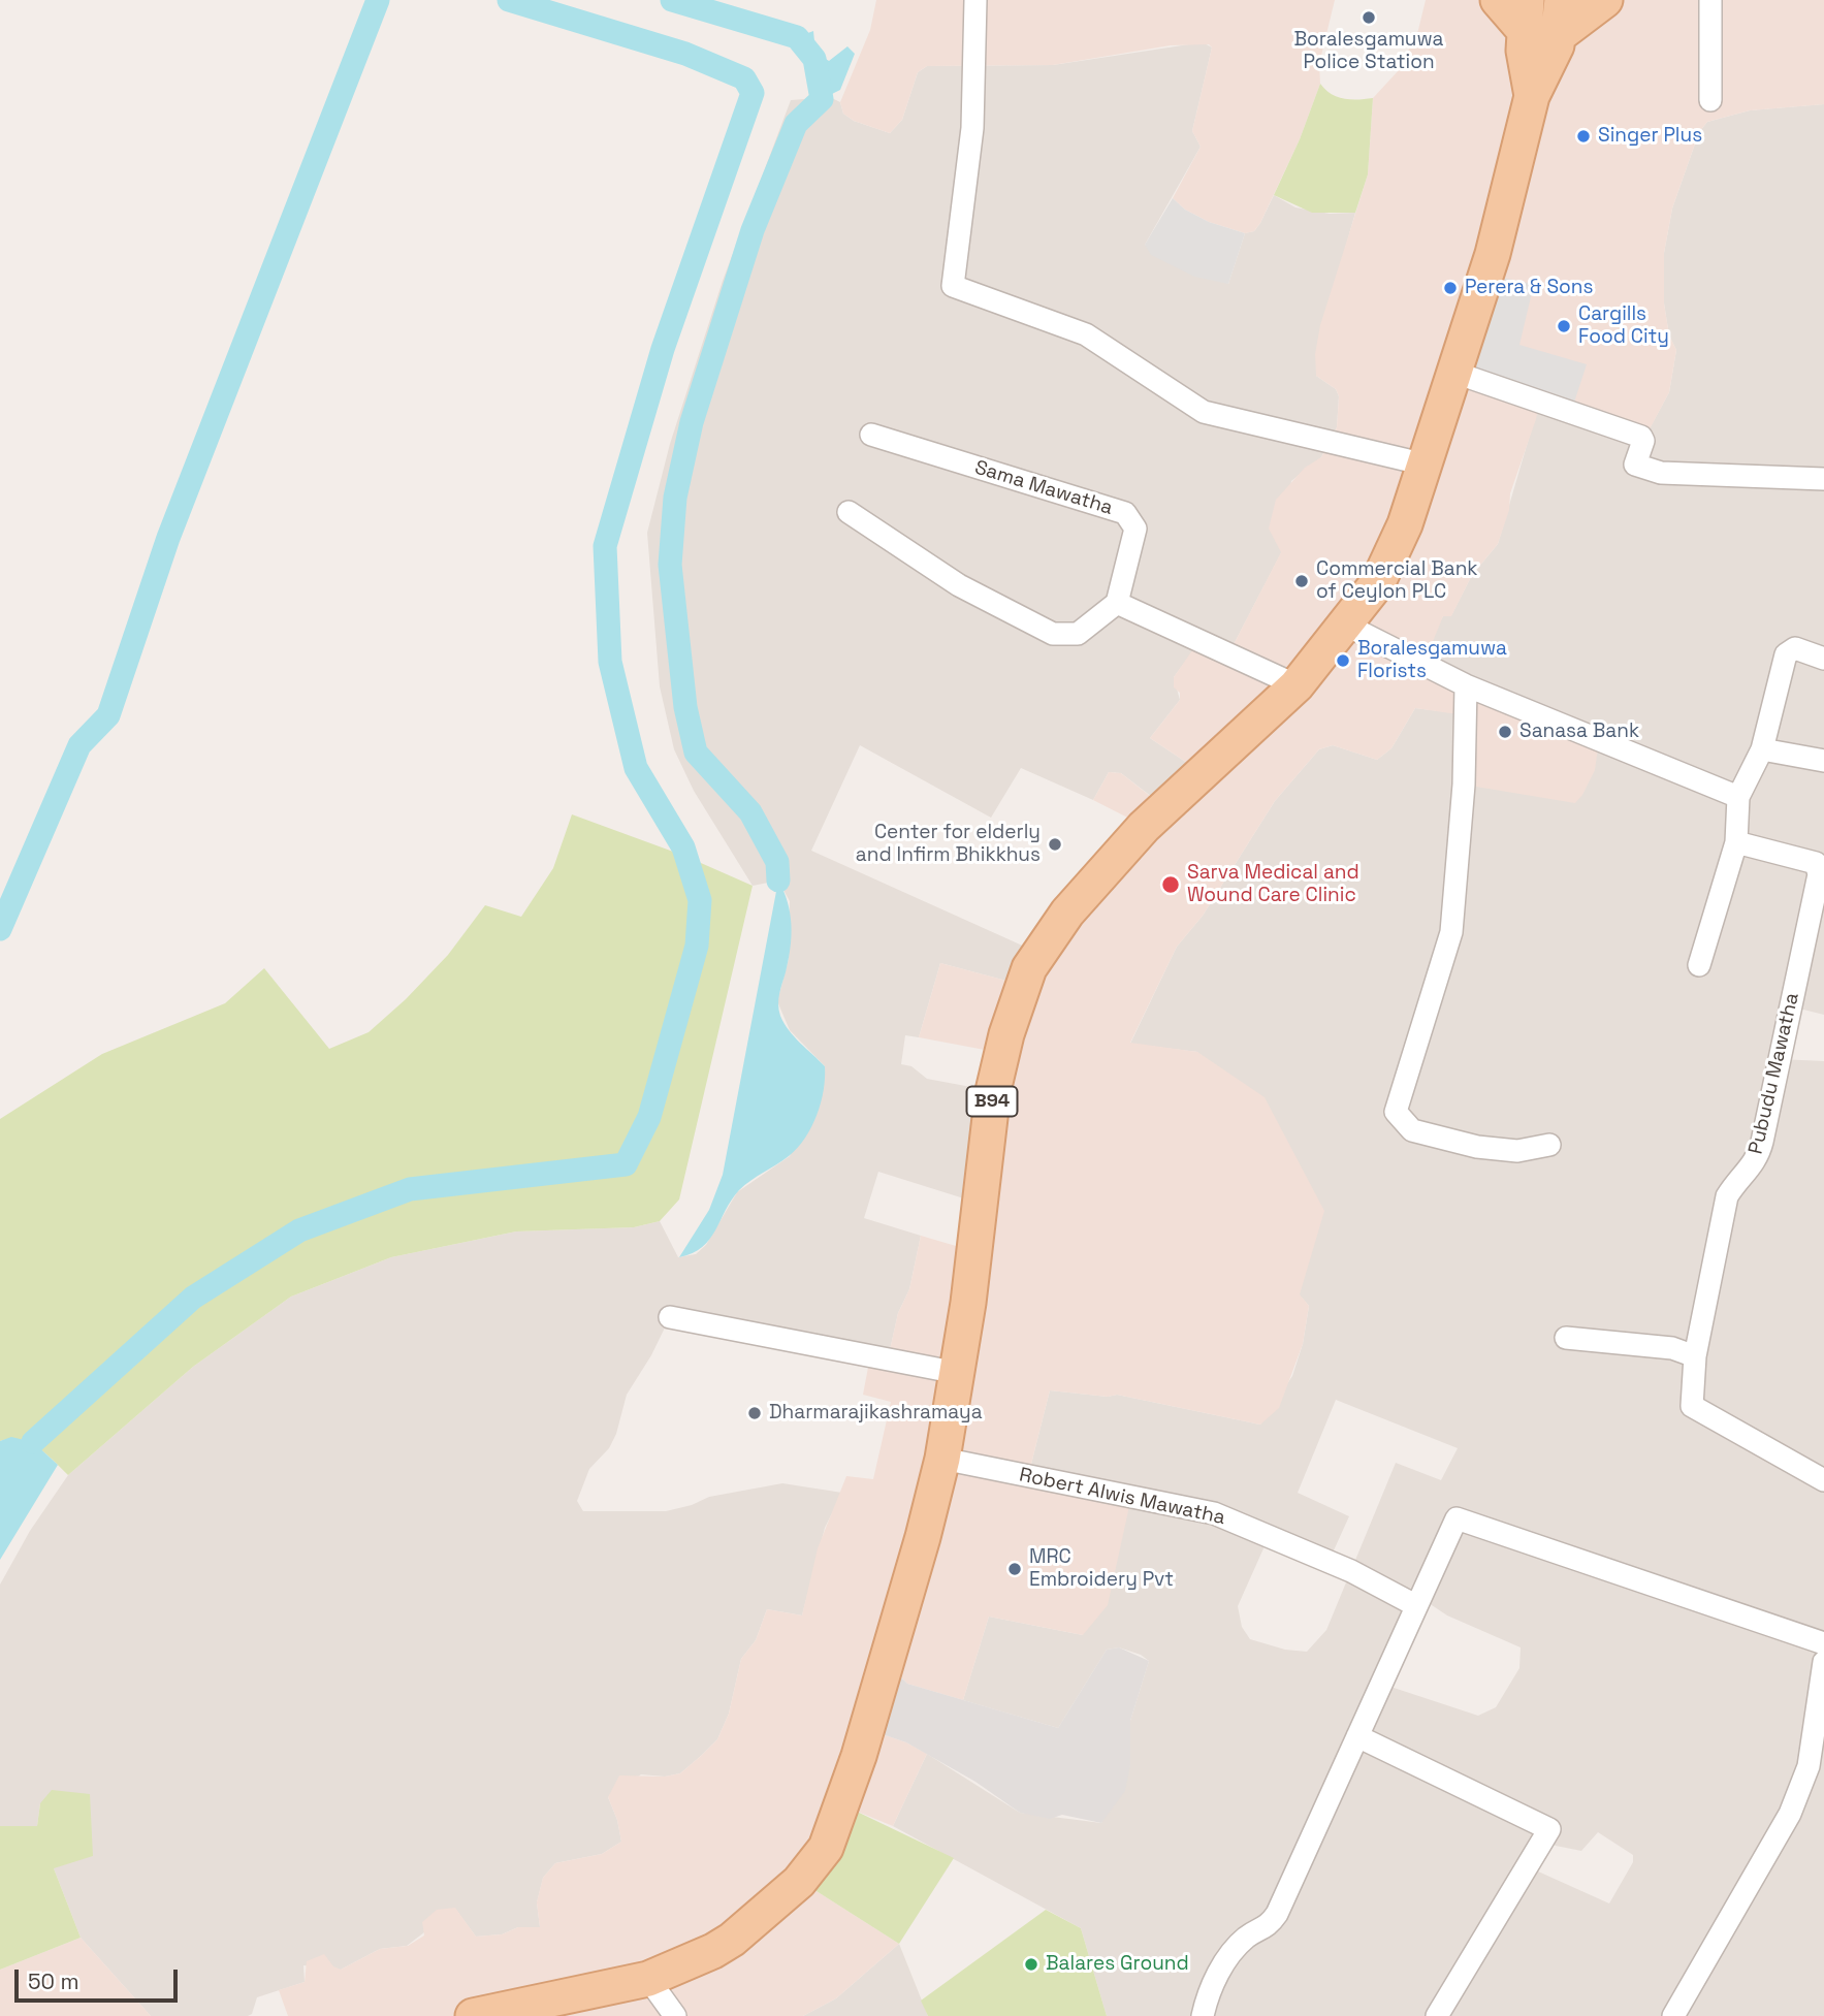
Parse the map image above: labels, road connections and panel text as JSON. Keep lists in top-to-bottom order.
{
  "streets": {
    "main road": ["B94"],
    "street": ["Sama Mawatha", "Pubudu Mawatha", "Robert Alwis Mawatha"]
  },
  "crossings": [
    ["B94", "Robert Alwis Mawatha"]
  ],
  "places": [
    "Boralesgamuwa Police Station",
    "Singer Plus",
    "Perera & Sons",
    "Cargills Food City",
    "Commercial Bank of Ceylon PLC",
    "Boralesgamuwa Florists",
    "Sanasa Bank",
    "Center for elderly and Infirm Bhikkhus",
    "Sarva Medical and Wound Care Clinic",
    "Dharmarajikashramaya",
    "MRC Embroidery Pvt",
    "Balares Ground"
  ],
  "scale_bar": "50 m"
}
